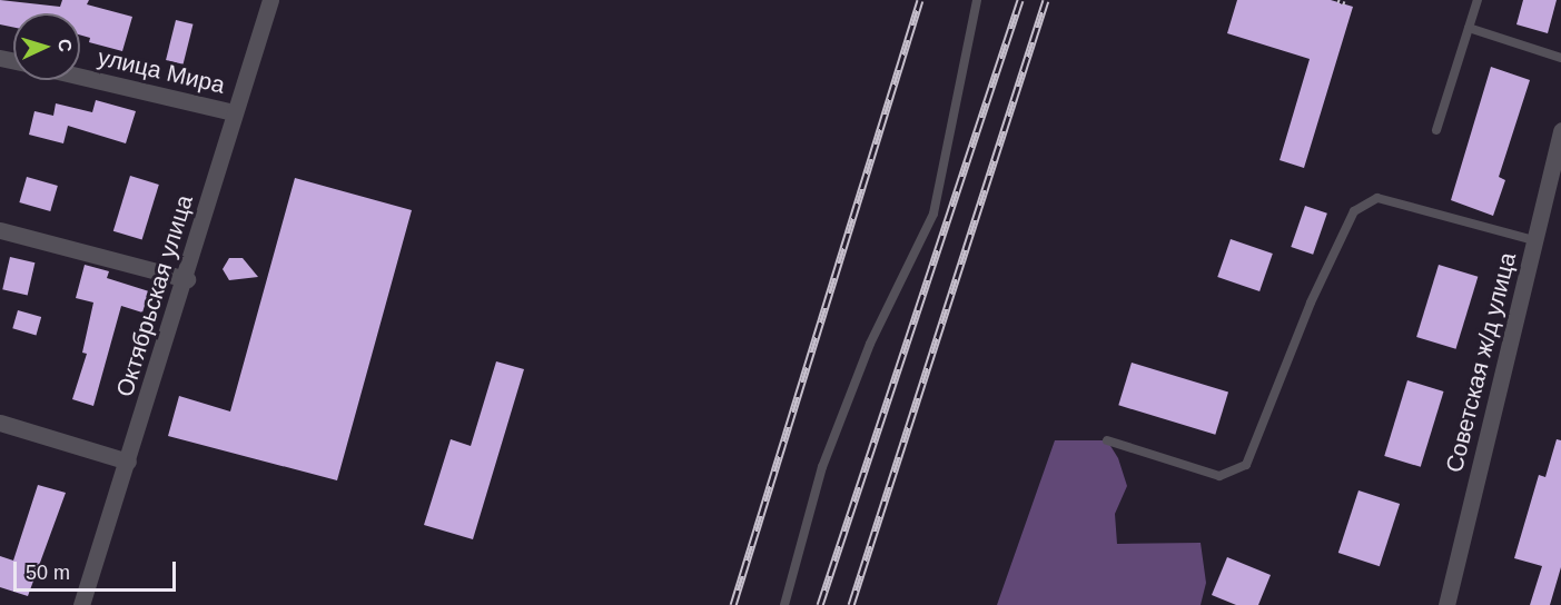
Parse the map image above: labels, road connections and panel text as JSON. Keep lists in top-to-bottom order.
{
  "streets": {
    "street": ["улица Мира", "Октябрьская улица", "Советская ж/д улица"]
  },
  "crossings": [
    ["улица Мира", "Октябрьская улица"]
  ],
  "scale_bar": "50 m",
  "north": "right"
}
